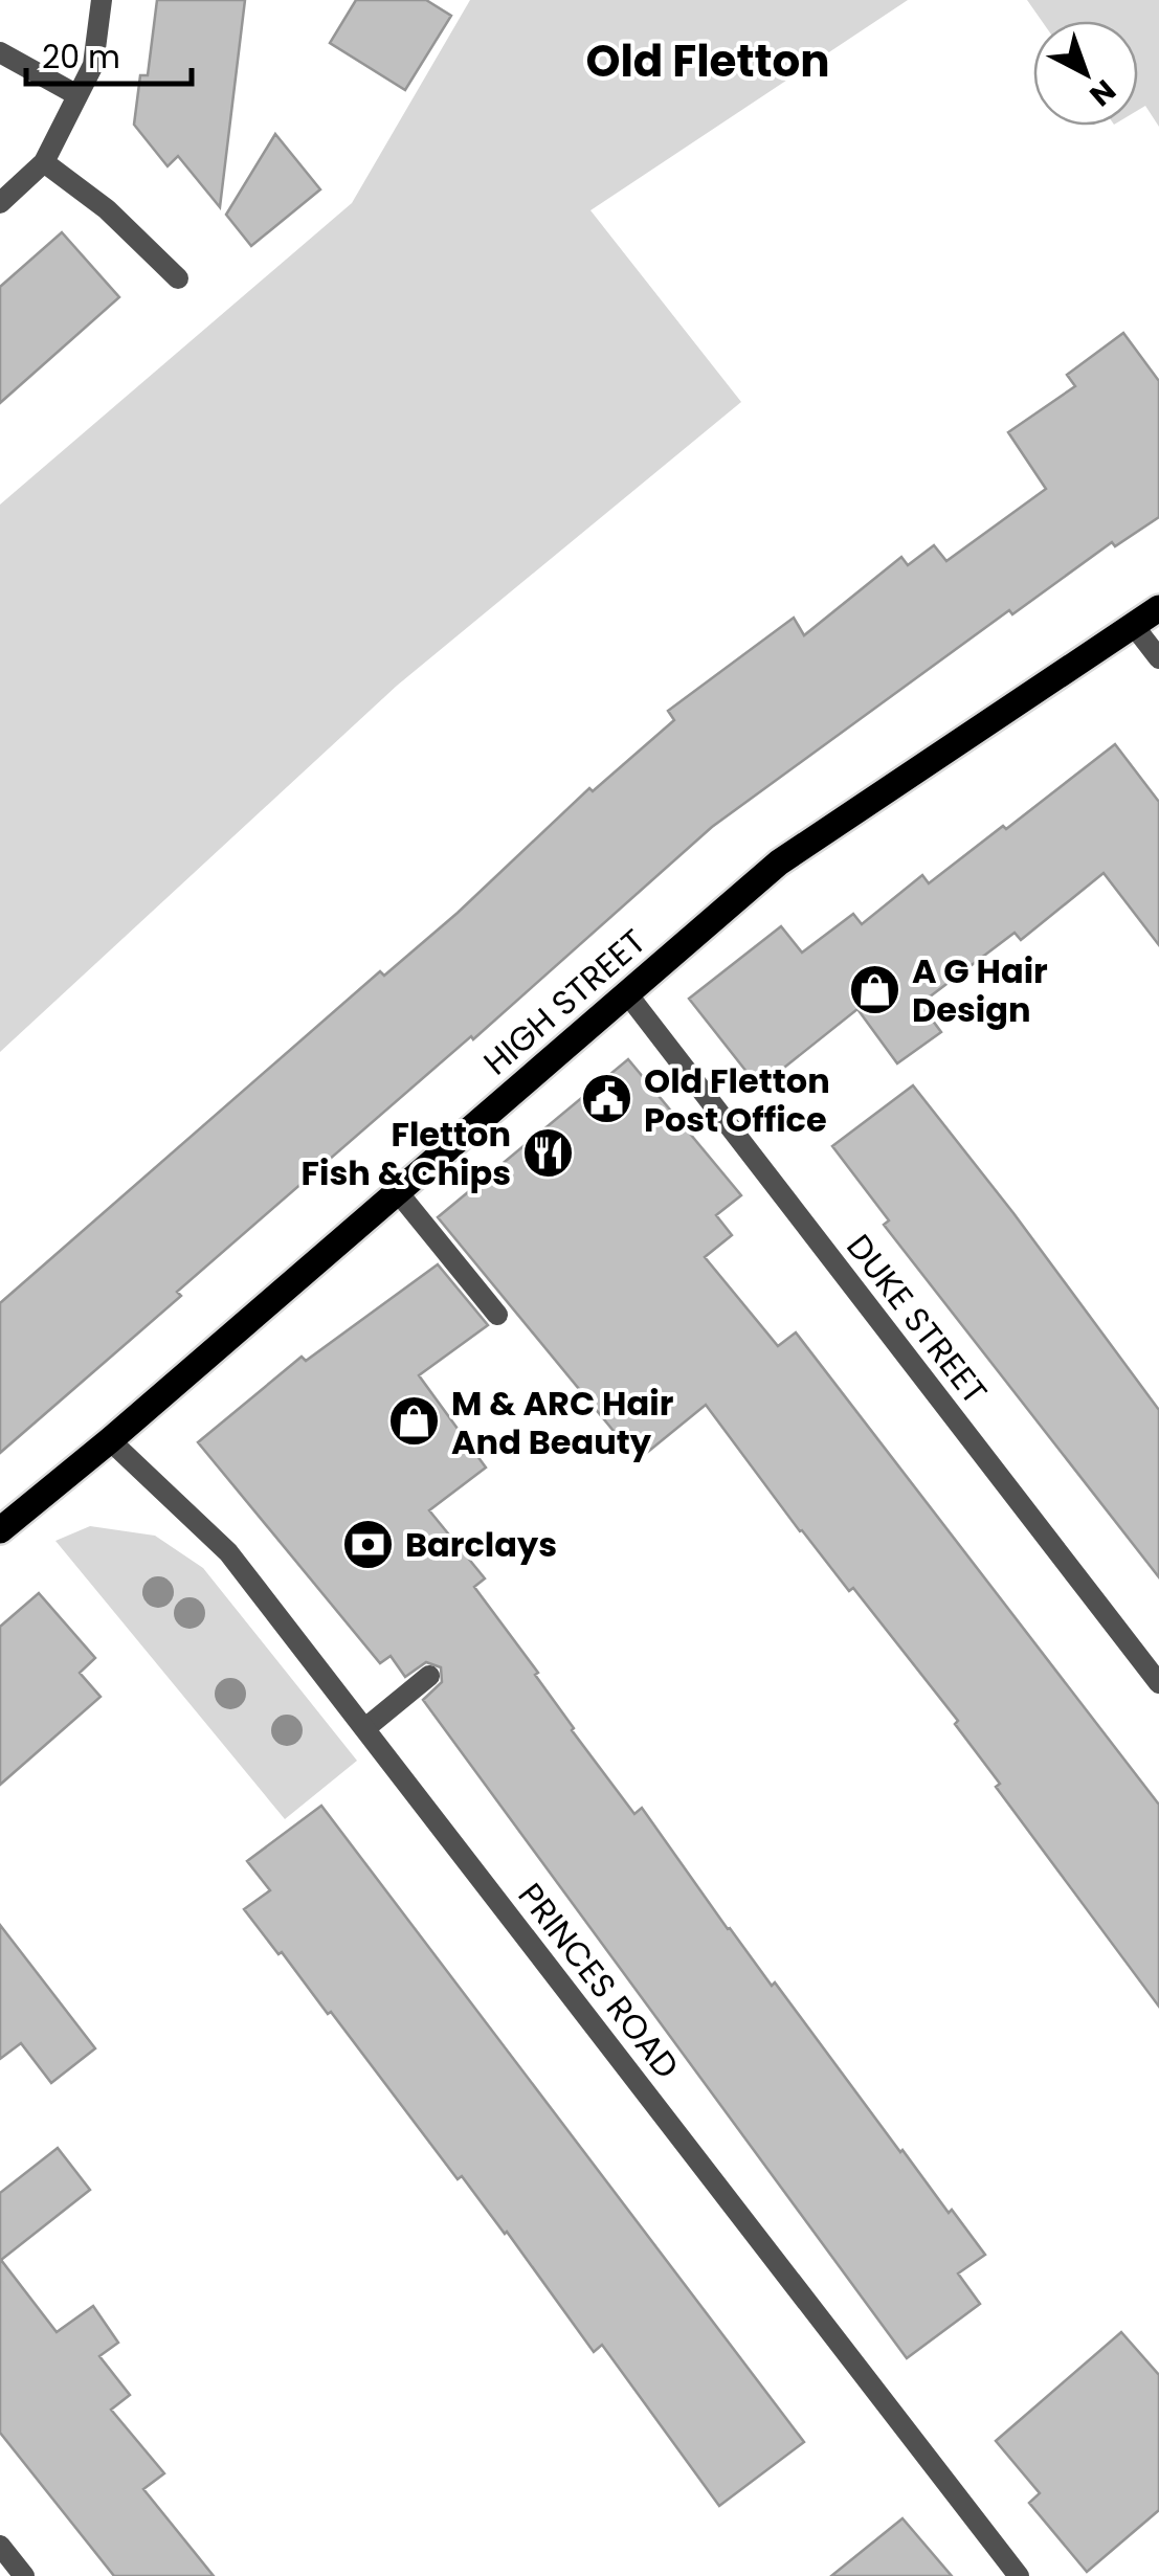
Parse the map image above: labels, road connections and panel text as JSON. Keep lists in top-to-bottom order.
{
  "streets": {
    "main road": ["HIGH STREET"],
    "street": ["DUKE STREET", "PRINCES ROAD"]
  },
  "crossings": [
    ["HIGH STREET", "DUKE STREET"],
    ["HIGH STREET", "PRINCES ROAD"]
  ],
  "districts": ["Old Fletton"],
  "places": {
    "shop": ["A G Hair Design", "M & ARC Hair And Beauty"],
    "public building": ["Old Fletton Post Office"],
    "restaurant": ["Fletton Fish & Chips"],
    "bank": ["Barclays"]
  },
  "scale_bar": "20 m",
  "north": "bottom right"
}
